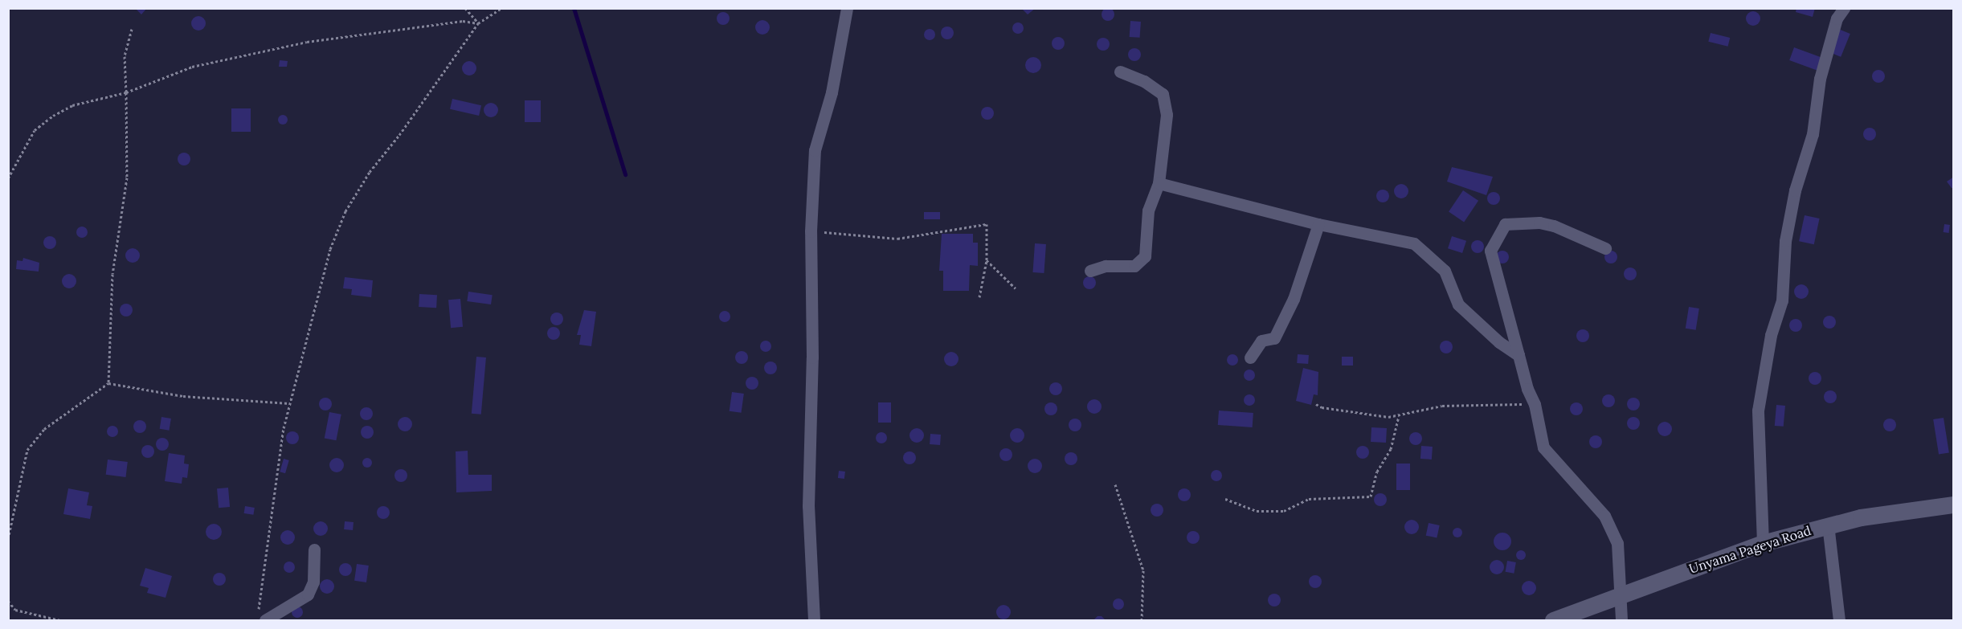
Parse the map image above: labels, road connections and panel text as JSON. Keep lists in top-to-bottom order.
{
  "streets": {
    "street": ["Unyama Pageya Road"]
  }
}
